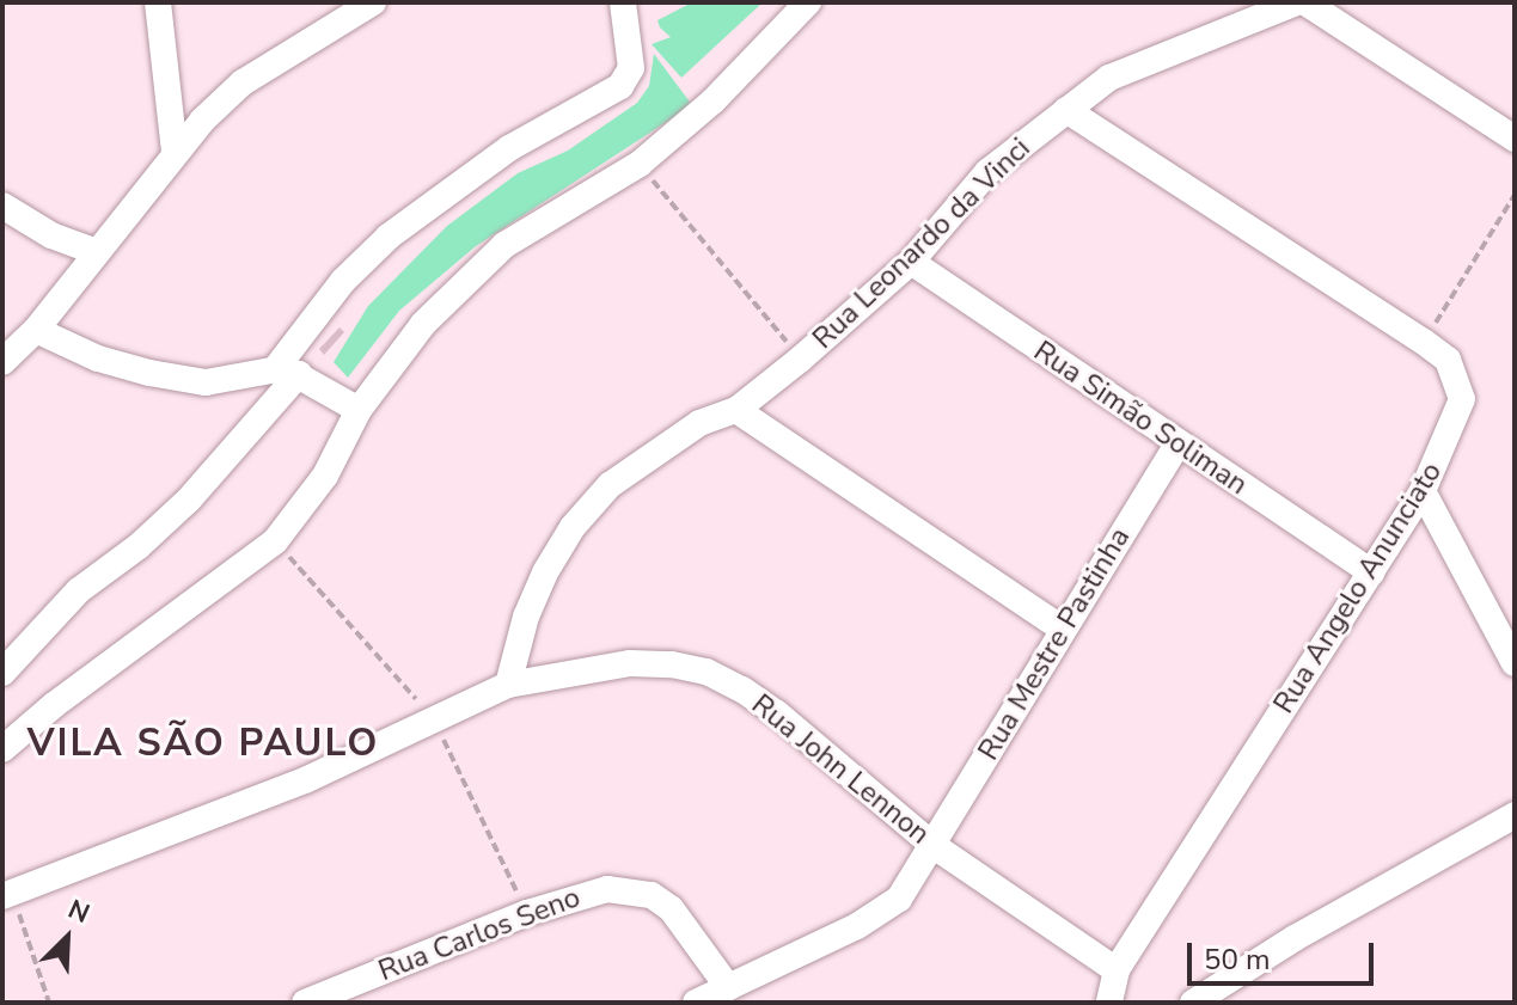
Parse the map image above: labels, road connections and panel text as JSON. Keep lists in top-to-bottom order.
{
  "streets": {
    "street": [
      "Rua Leonardo da Vinci",
      "Rua Simão Soliman",
      "Rua Angelo Anunciato",
      "Rua Mestre Pastinha",
      "Rua John Lennon",
      "Rua Carlos Seno"
    ]
  },
  "crossings": [
    ["Rua Leonardo da Vinci", "Rua Simão Soliman"],
    ["Rua Leonardo da Vinci", "Rua Angelo Anunciato"],
    ["Rua Leonardo da Vinci", "Rua John Lennon"],
    ["Rua Simão Soliman", "Rua Angelo Anunciato"],
    ["Rua Simão Soliman", "Rua Mestre Pastinha"],
    ["Rua Angelo Anunciato", "Rua John Lennon"],
    ["Rua Mestre Pastinha", "Rua John Lennon"],
    ["Rua Mestre Pastinha", "Rua Carlos Seno"]
  ],
  "districts": ["VILA SÃO PAULO"],
  "scale_bar": "50 m",
  "north": "top right"
}
